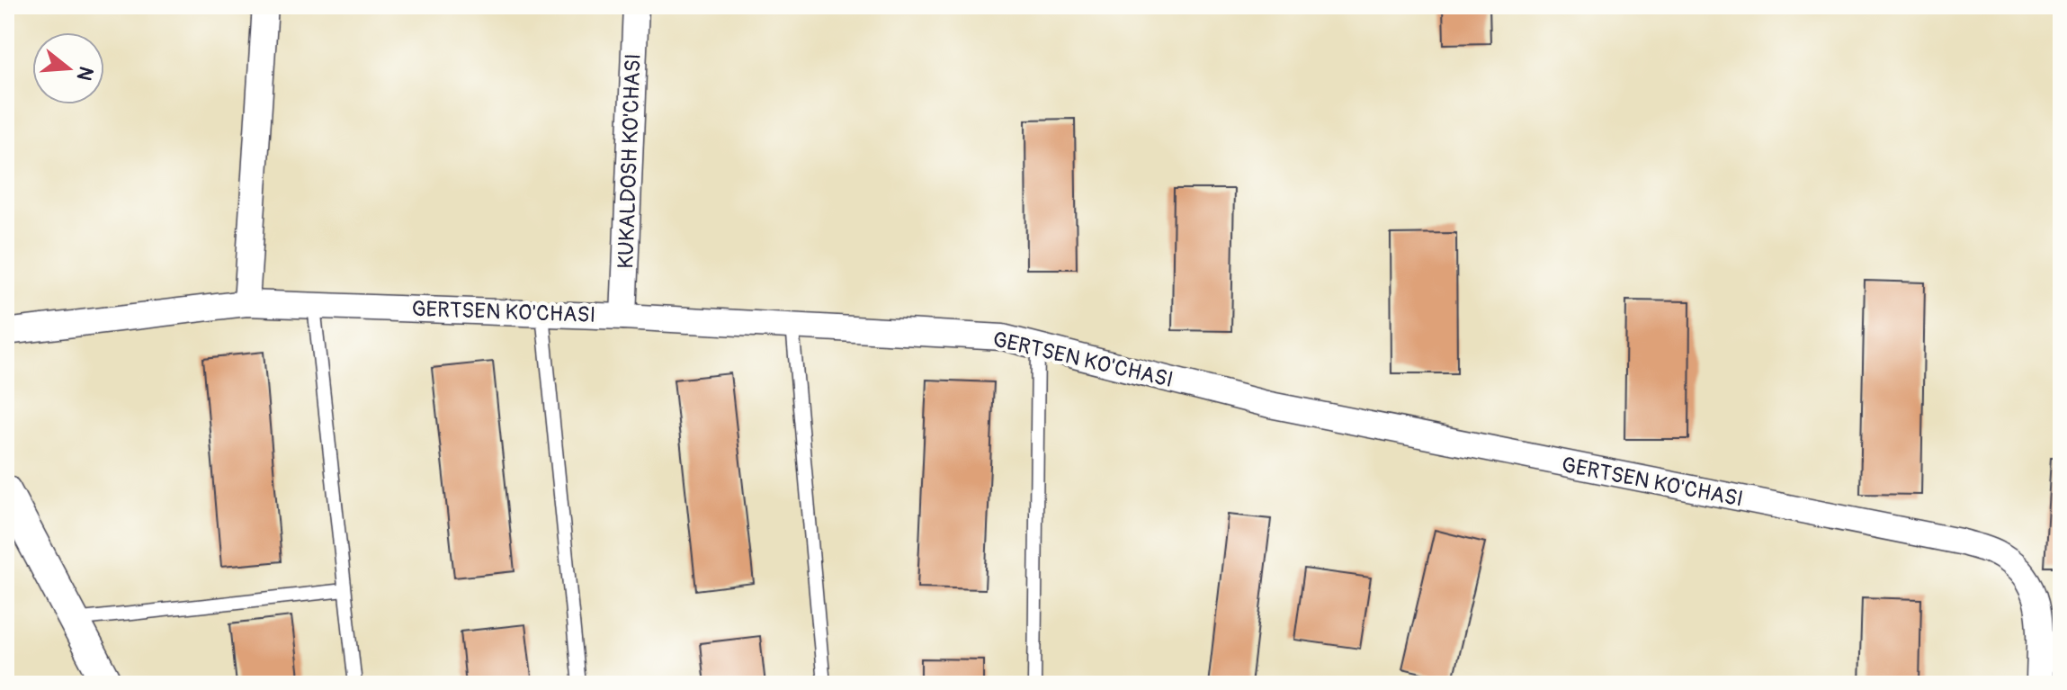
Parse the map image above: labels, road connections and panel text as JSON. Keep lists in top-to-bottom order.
{
  "streets": {
    "street": ["KUKALDOSH KO'CHASI", "GERTSEN KO'CHASI"]
  },
  "crossings": [
    ["KUKALDOSH KO'CHASI", "GERTSEN KO'CHASI"]
  ],
  "north": "right"
}
